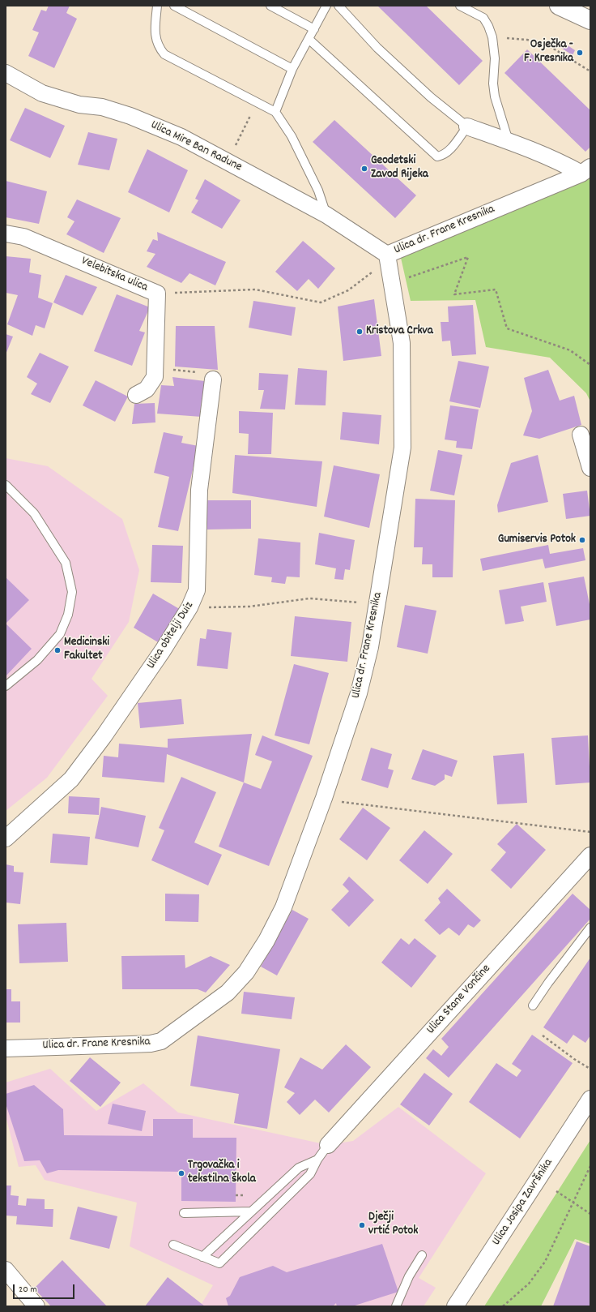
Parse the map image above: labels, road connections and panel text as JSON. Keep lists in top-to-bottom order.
{
  "streets": {
    "street": [
      "Ulica Mire Ban Radune",
      "Ulica dr. Frane Kresnika",
      "Velebitska ulica",
      "Ulica obitelji Duiz",
      "Ulica Stane Vončine",
      "Ulica Josipa Završnika"
    ]
  },
  "crossings": [
    ["Ulica Mire Ban Radune", "Ulica dr. Frane Kresnika"]
  ],
  "places": [
    "Osječka - F. Kresnika",
    "Geodetski Zavod Rijeka",
    "Kristova Crkva",
    "Gumiservis Potok",
    "Medicinski Fakultet",
    "Trgovačka i tekstilna škola",
    "Dječji vrtić Potok"
  ],
  "scale_bar": "20 m"
}
